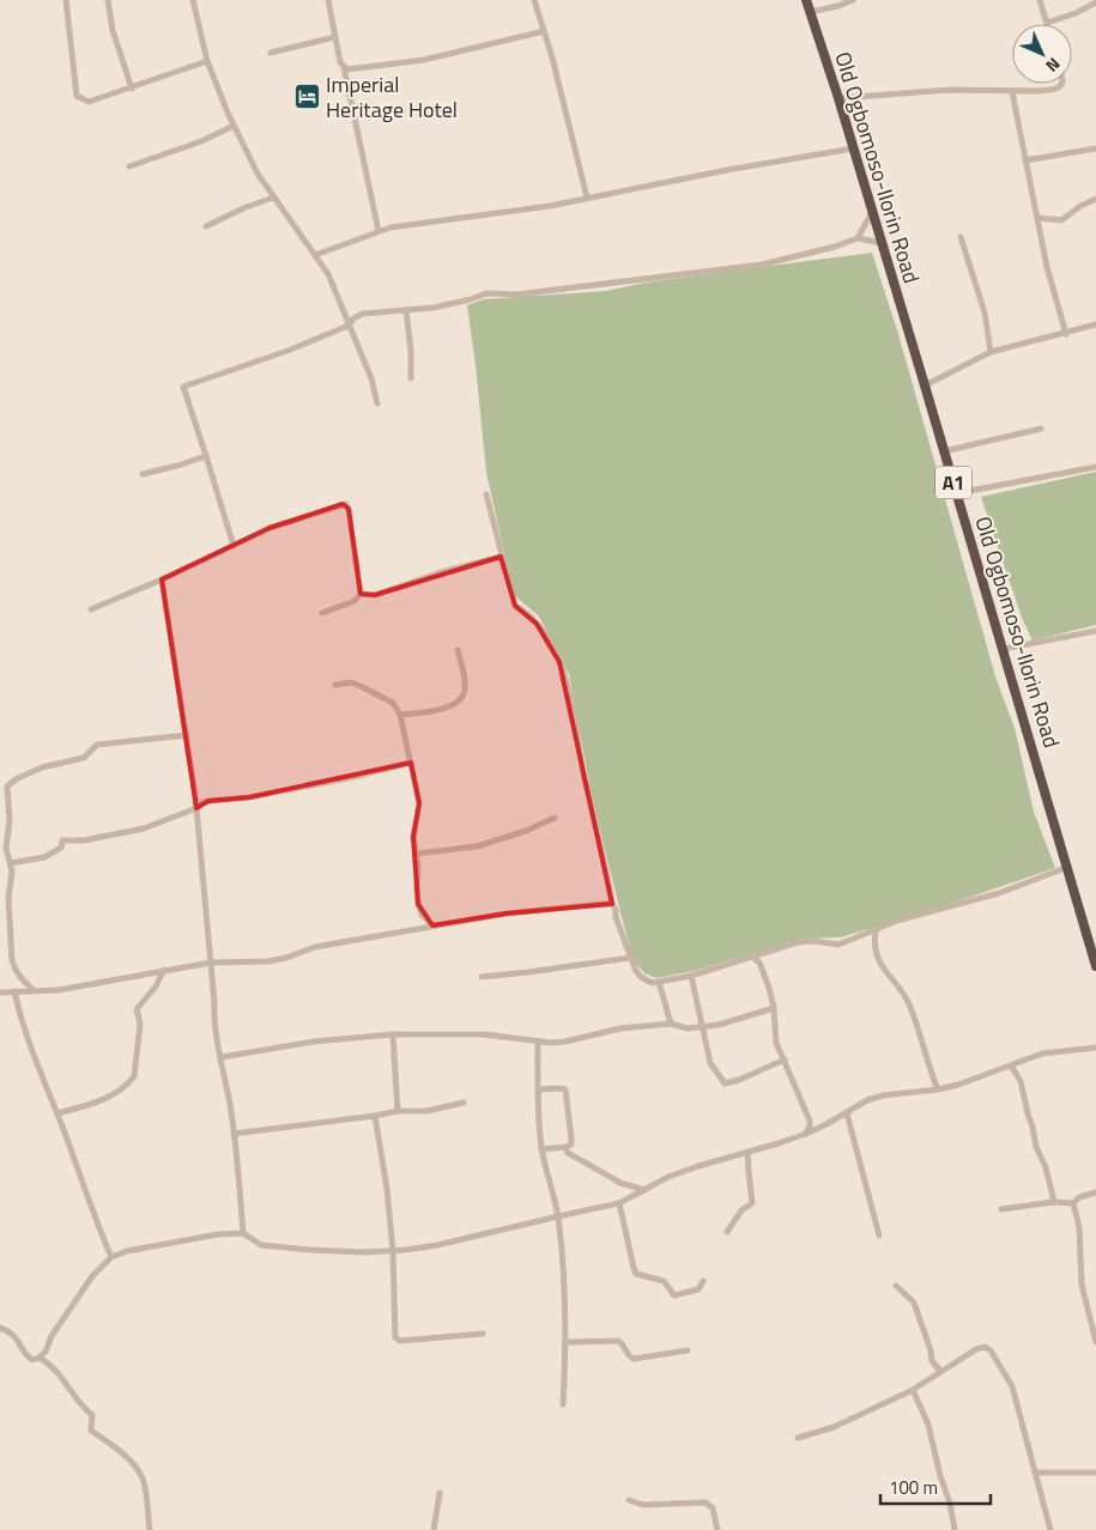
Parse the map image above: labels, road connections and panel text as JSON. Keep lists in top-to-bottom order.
{
  "streets": {
    "highway": ["Old Ogbomoso-Ilorin Road", "A1"]
  },
  "places": {
    "hotel": ["Imperial Heritage Hotel"]
  },
  "scale_bar": "100 m",
  "north": "bottom right"
}
